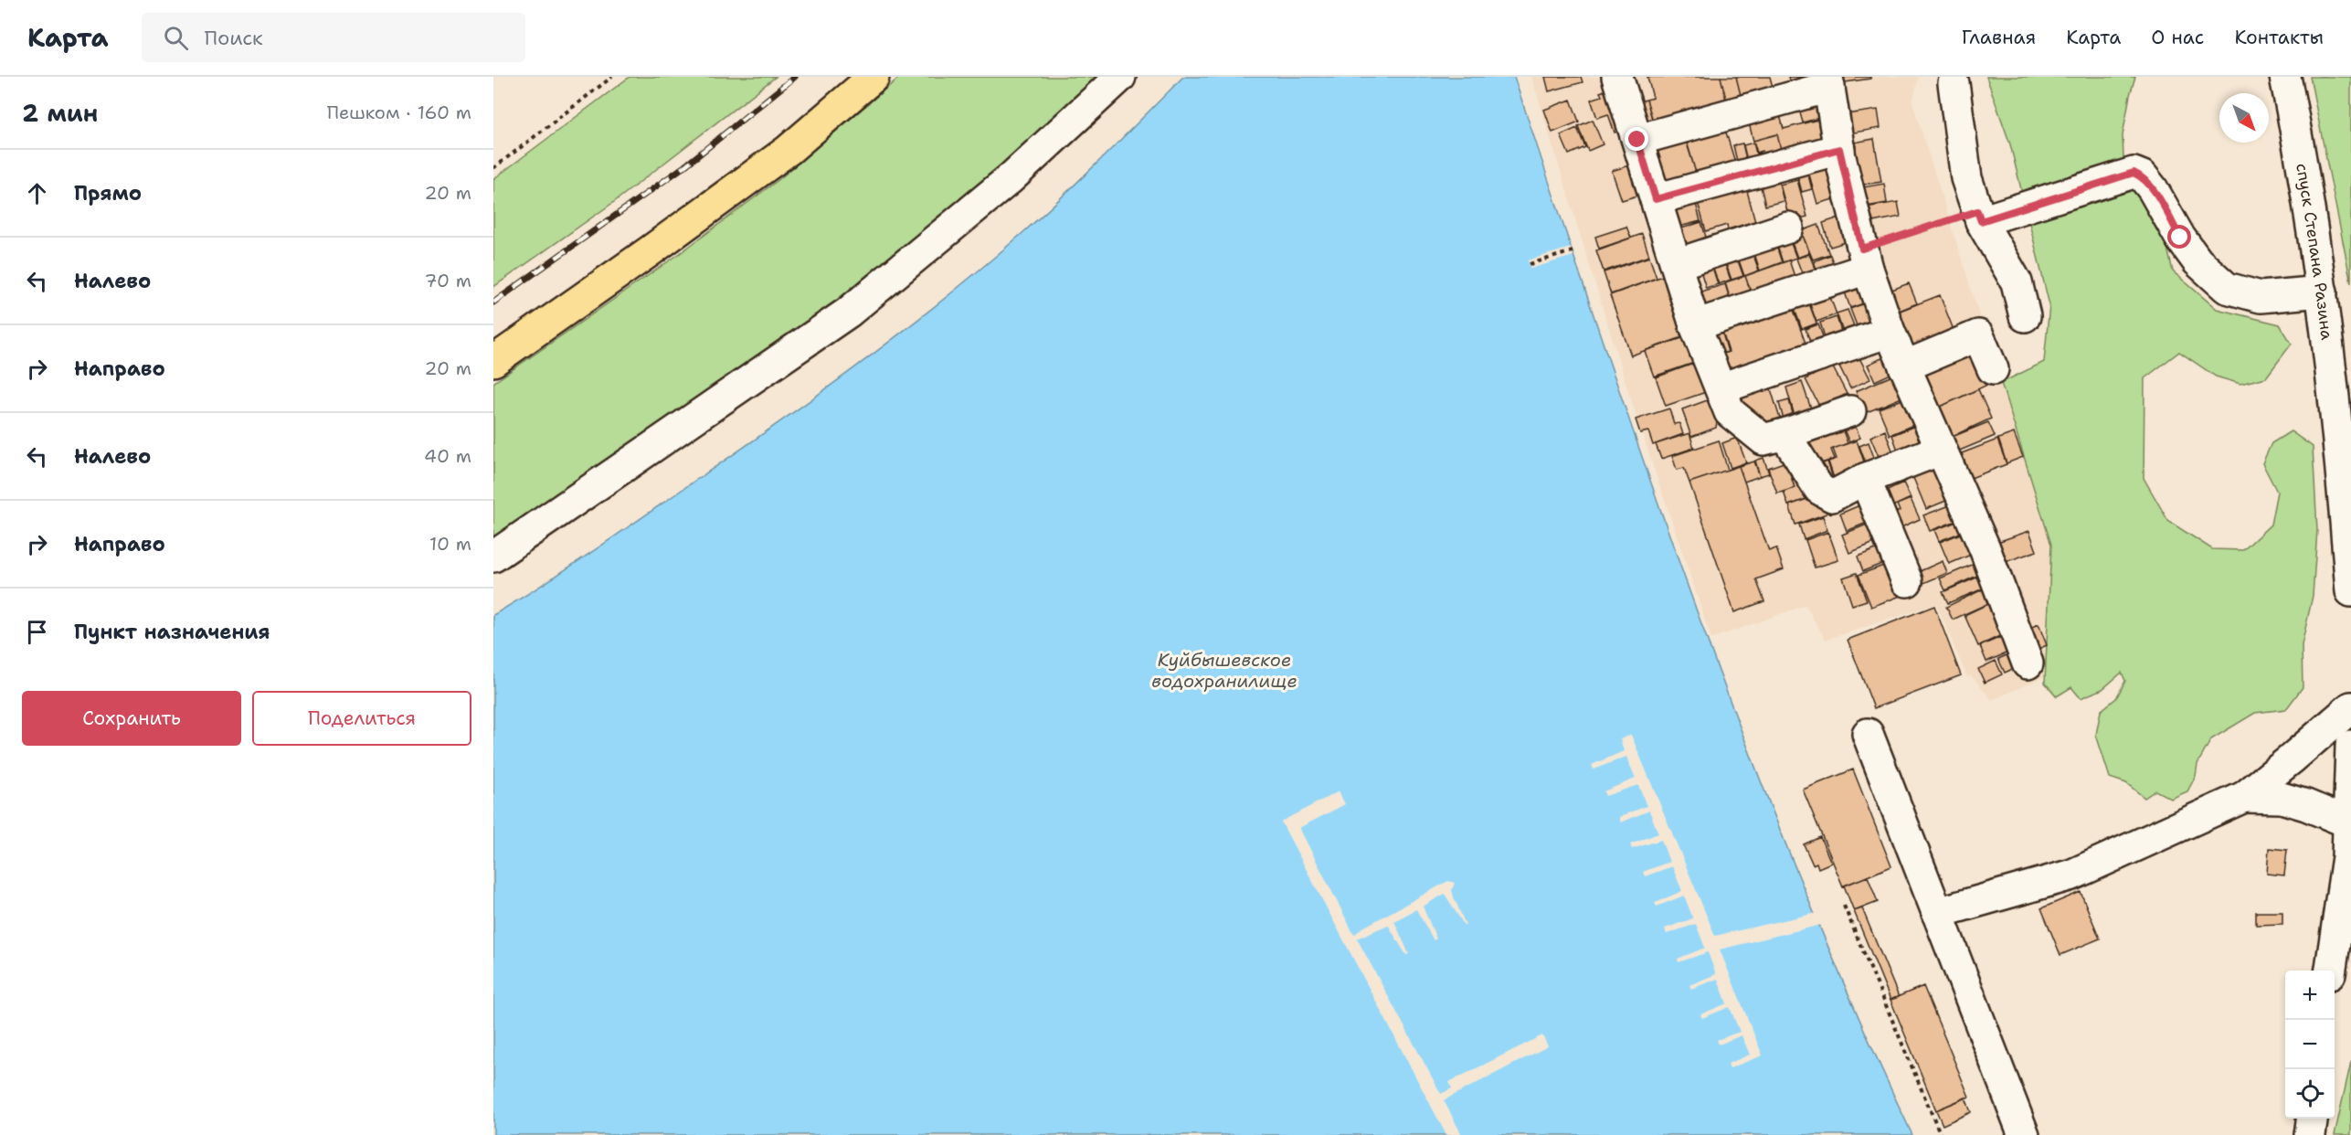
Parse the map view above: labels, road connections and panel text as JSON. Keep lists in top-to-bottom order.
{
  "streets": {
    "street": ["спуск Степана Разина"]
  },
  "water": ["Куйбышевское водохранилище"],
  "north": "bottom right",
  "page": {
    "header": "Карта",
    "search": "Поиск",
    "nav": [
      "Главная",
      "Карта",
      "О нас",
      "Контакты"
    ],
    "heading": ["2 мин", "Пешком · 160 m"],
    "list": [
      ["Прямо", "20 m"],
      ["Налево", "70 m"],
      ["Направо", "20 m"],
      ["Налево", "40 m"],
      ["Направо", "10 m"],
      "Пункт назначения"
    ],
    "buttons": ["Сохранить", "Поделиться"],
    "map_buttons": ["+", "−"]
  }
}
